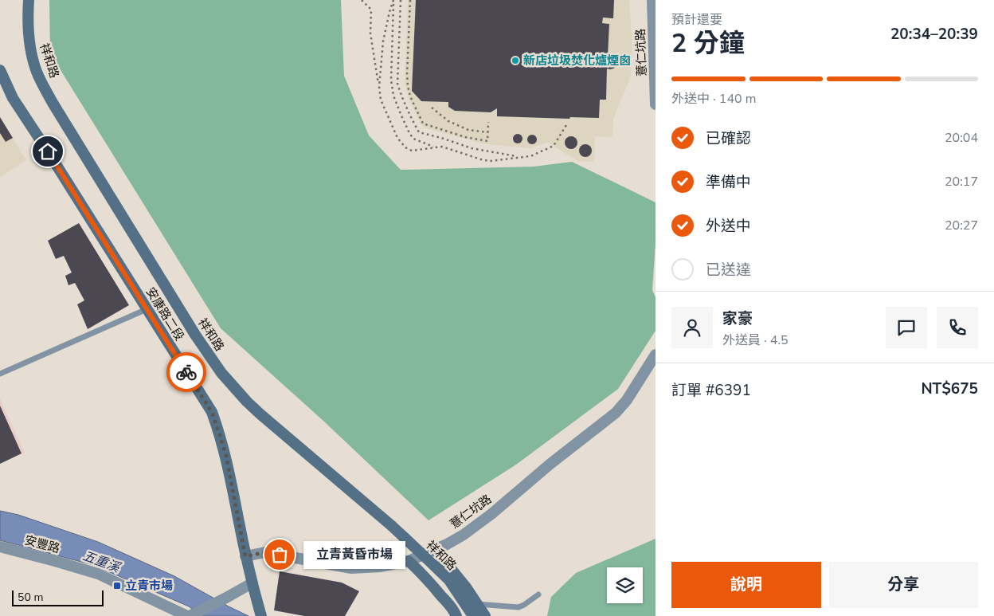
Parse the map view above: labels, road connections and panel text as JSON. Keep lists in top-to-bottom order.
{
  "streets": {
    "main road": ["祥和路", "安康路二段"],
    "street": ["薏仁坑路", "安豐路"]
  },
  "crossings": [
    ["薏仁坑路", "安康路二段"]
  ],
  "water": ["五重溪"],
  "places": {
    "other": ["新店垃圾焚化爐煙囪", "立青黃昏市場"],
    "transit": ["立青市場"]
  },
  "scale_bar": "50 m",
  "page": {
    "heading": ["2 分鐘", "預計還要", "20:34–20:39"],
    "panel": [
      "家豪",
      "外送員 · 4.5",
      "訂單 #6391",
      "NT$675"
    ],
    "bar": "外送中 · 140 m",
    "list": [
      ["已確認", "20:04"],
      ["準備中", "20:17"],
      ["外送中", "20:27"],
      "已送達"
    ],
    "bubble": "立青黃昏市場",
    "buttons": ["說明", "分享"],
    "scale": "50 m"
  }
}
